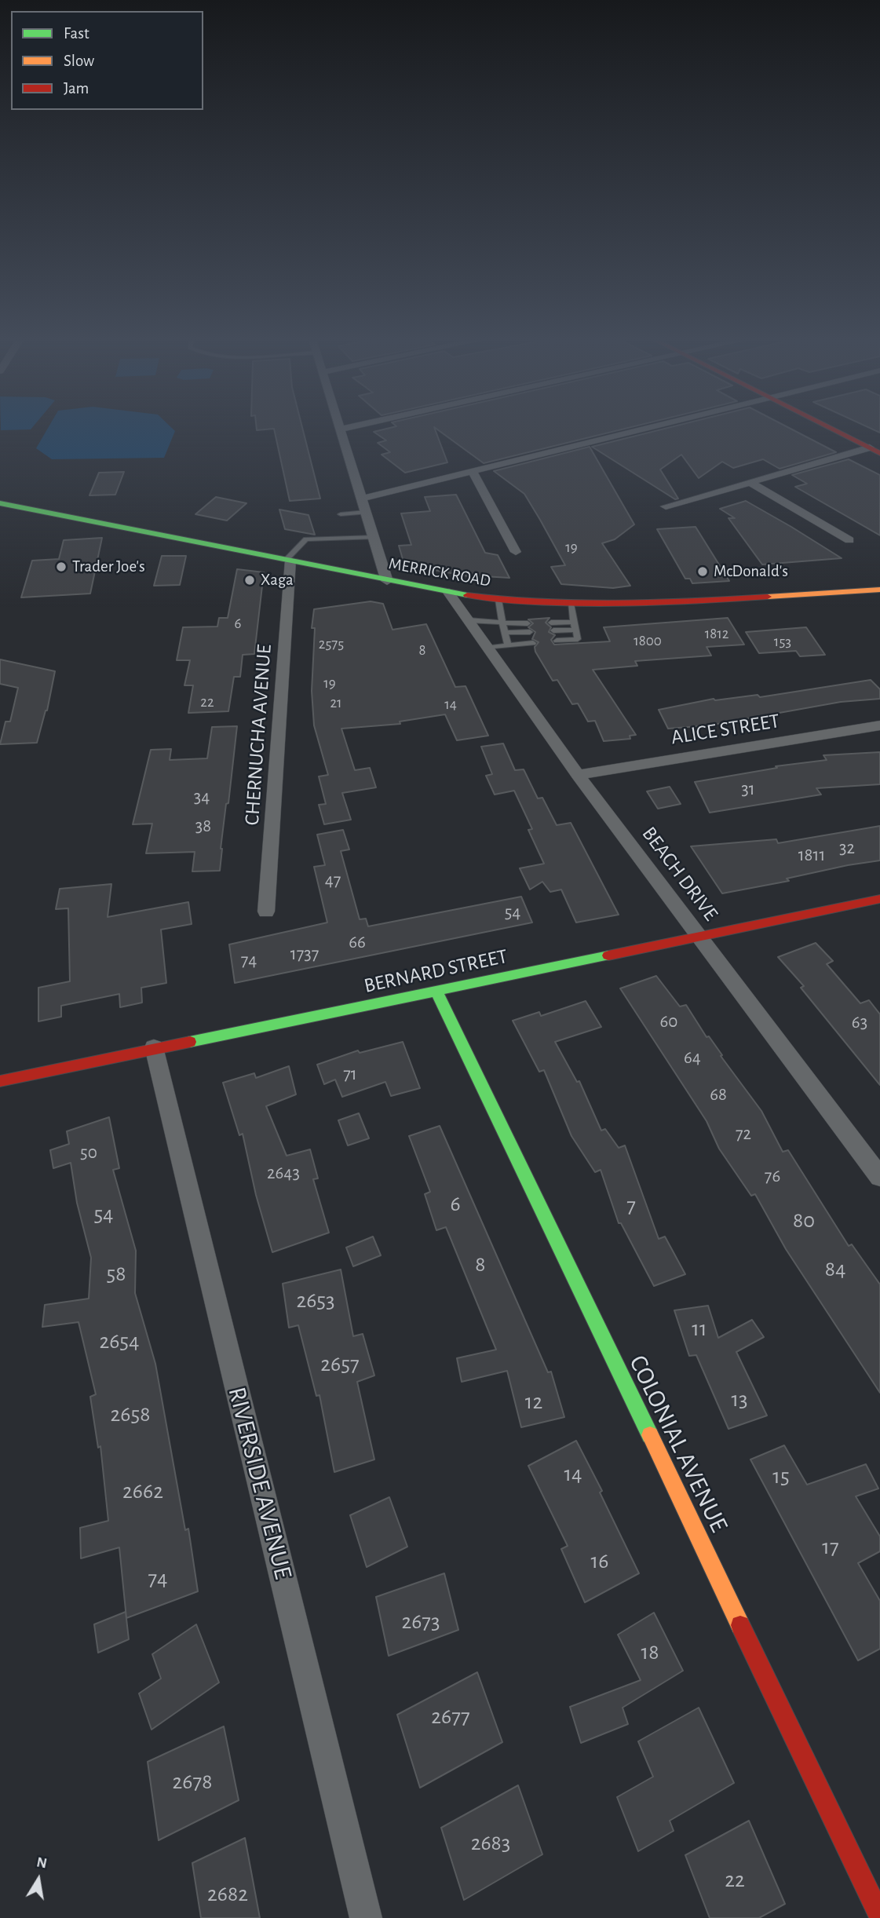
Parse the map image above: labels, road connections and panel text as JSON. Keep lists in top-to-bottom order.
{
  "streets": {
    "main road": ["MERRICK ROAD", "BERNARD STREET", "COLONIAL AVENUE"],
    "street": [
      "ALICE STREET",
      "CHERNUCHA AVENUE",
      "BEACH DRIVE",
      "RIVERSIDE AVENUE"
    ]
  },
  "crossings": [
    ["MERRICK ROAD", "CHERNUCHA AVENUE"],
    ["MERRICK ROAD", "BEACH DRIVE"],
    ["ALICE STREET", "BEACH DRIVE"],
    ["BEACH DRIVE", "BERNARD STREET"],
    ["BERNARD STREET", "COLONIAL AVENUE"],
    ["BERNARD STREET", "RIVERSIDE AVENUE"]
  ],
  "places": ["Trader Joe's", "McDonald's", "Xaga"],
  "house_numbers": [
    "19",
    "6",
    "1812",
    "1800",
    "153",
    "2575",
    "8",
    "19",
    "22",
    "21",
    "14",
    "31",
    "34",
    "38",
    "32",
    "1811",
    "47",
    "54",
    "66",
    "1737",
    "74",
    "60",
    "63",
    "64",
    "71",
    "68",
    "72",
    "50",
    "2643",
    "76",
    "6",
    "7",
    "54",
    "80",
    "8",
    "84",
    "58",
    "2653",
    "11",
    "2654",
    "2657",
    "13",
    "12",
    "2658",
    "14",
    "15",
    "2662",
    "17",
    "16",
    "74",
    "2673",
    "18",
    "2677",
    "2678",
    "2683",
    "22",
    "2682"
  ],
  "legend": ["Fast", "Slow", "Jam"],
  "north": "top"
}
